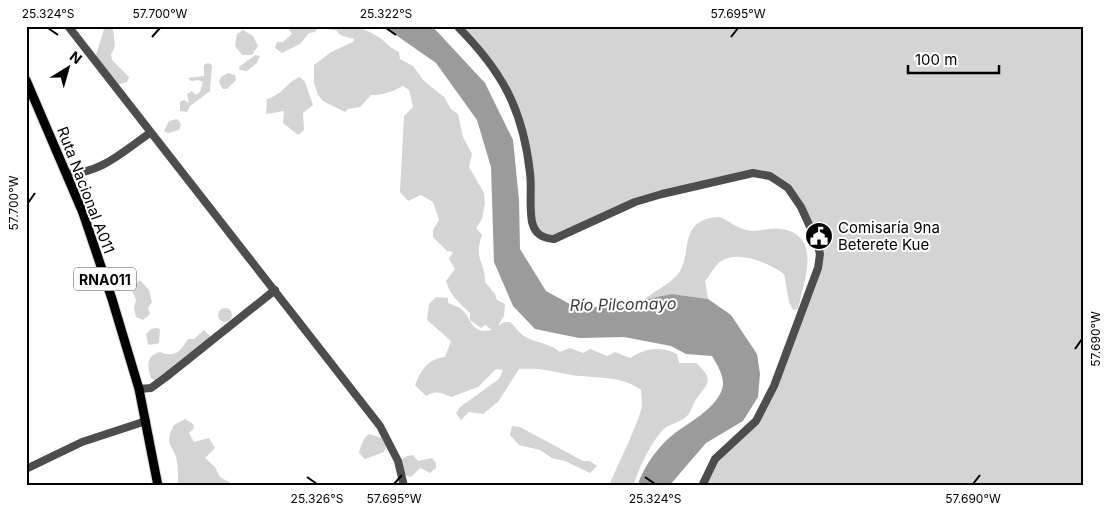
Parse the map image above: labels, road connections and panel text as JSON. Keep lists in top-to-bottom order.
{
  "streets": {
    "main road": ["Ruta Nacional A011", "RNA011"]
  },
  "water": ["Río Pilcomayo"],
  "places": {
    "public building": ["Comisaría 9na Beterete Kue"]
  },
  "scale_bar": "100 m",
  "north": "top right",
  "coordinates": [
    "25.324°S",
    "57.700°W",
    "25.322°S",
    "57.695°W",
    "57.690°W",
    "25.326°S"
  ]
}
